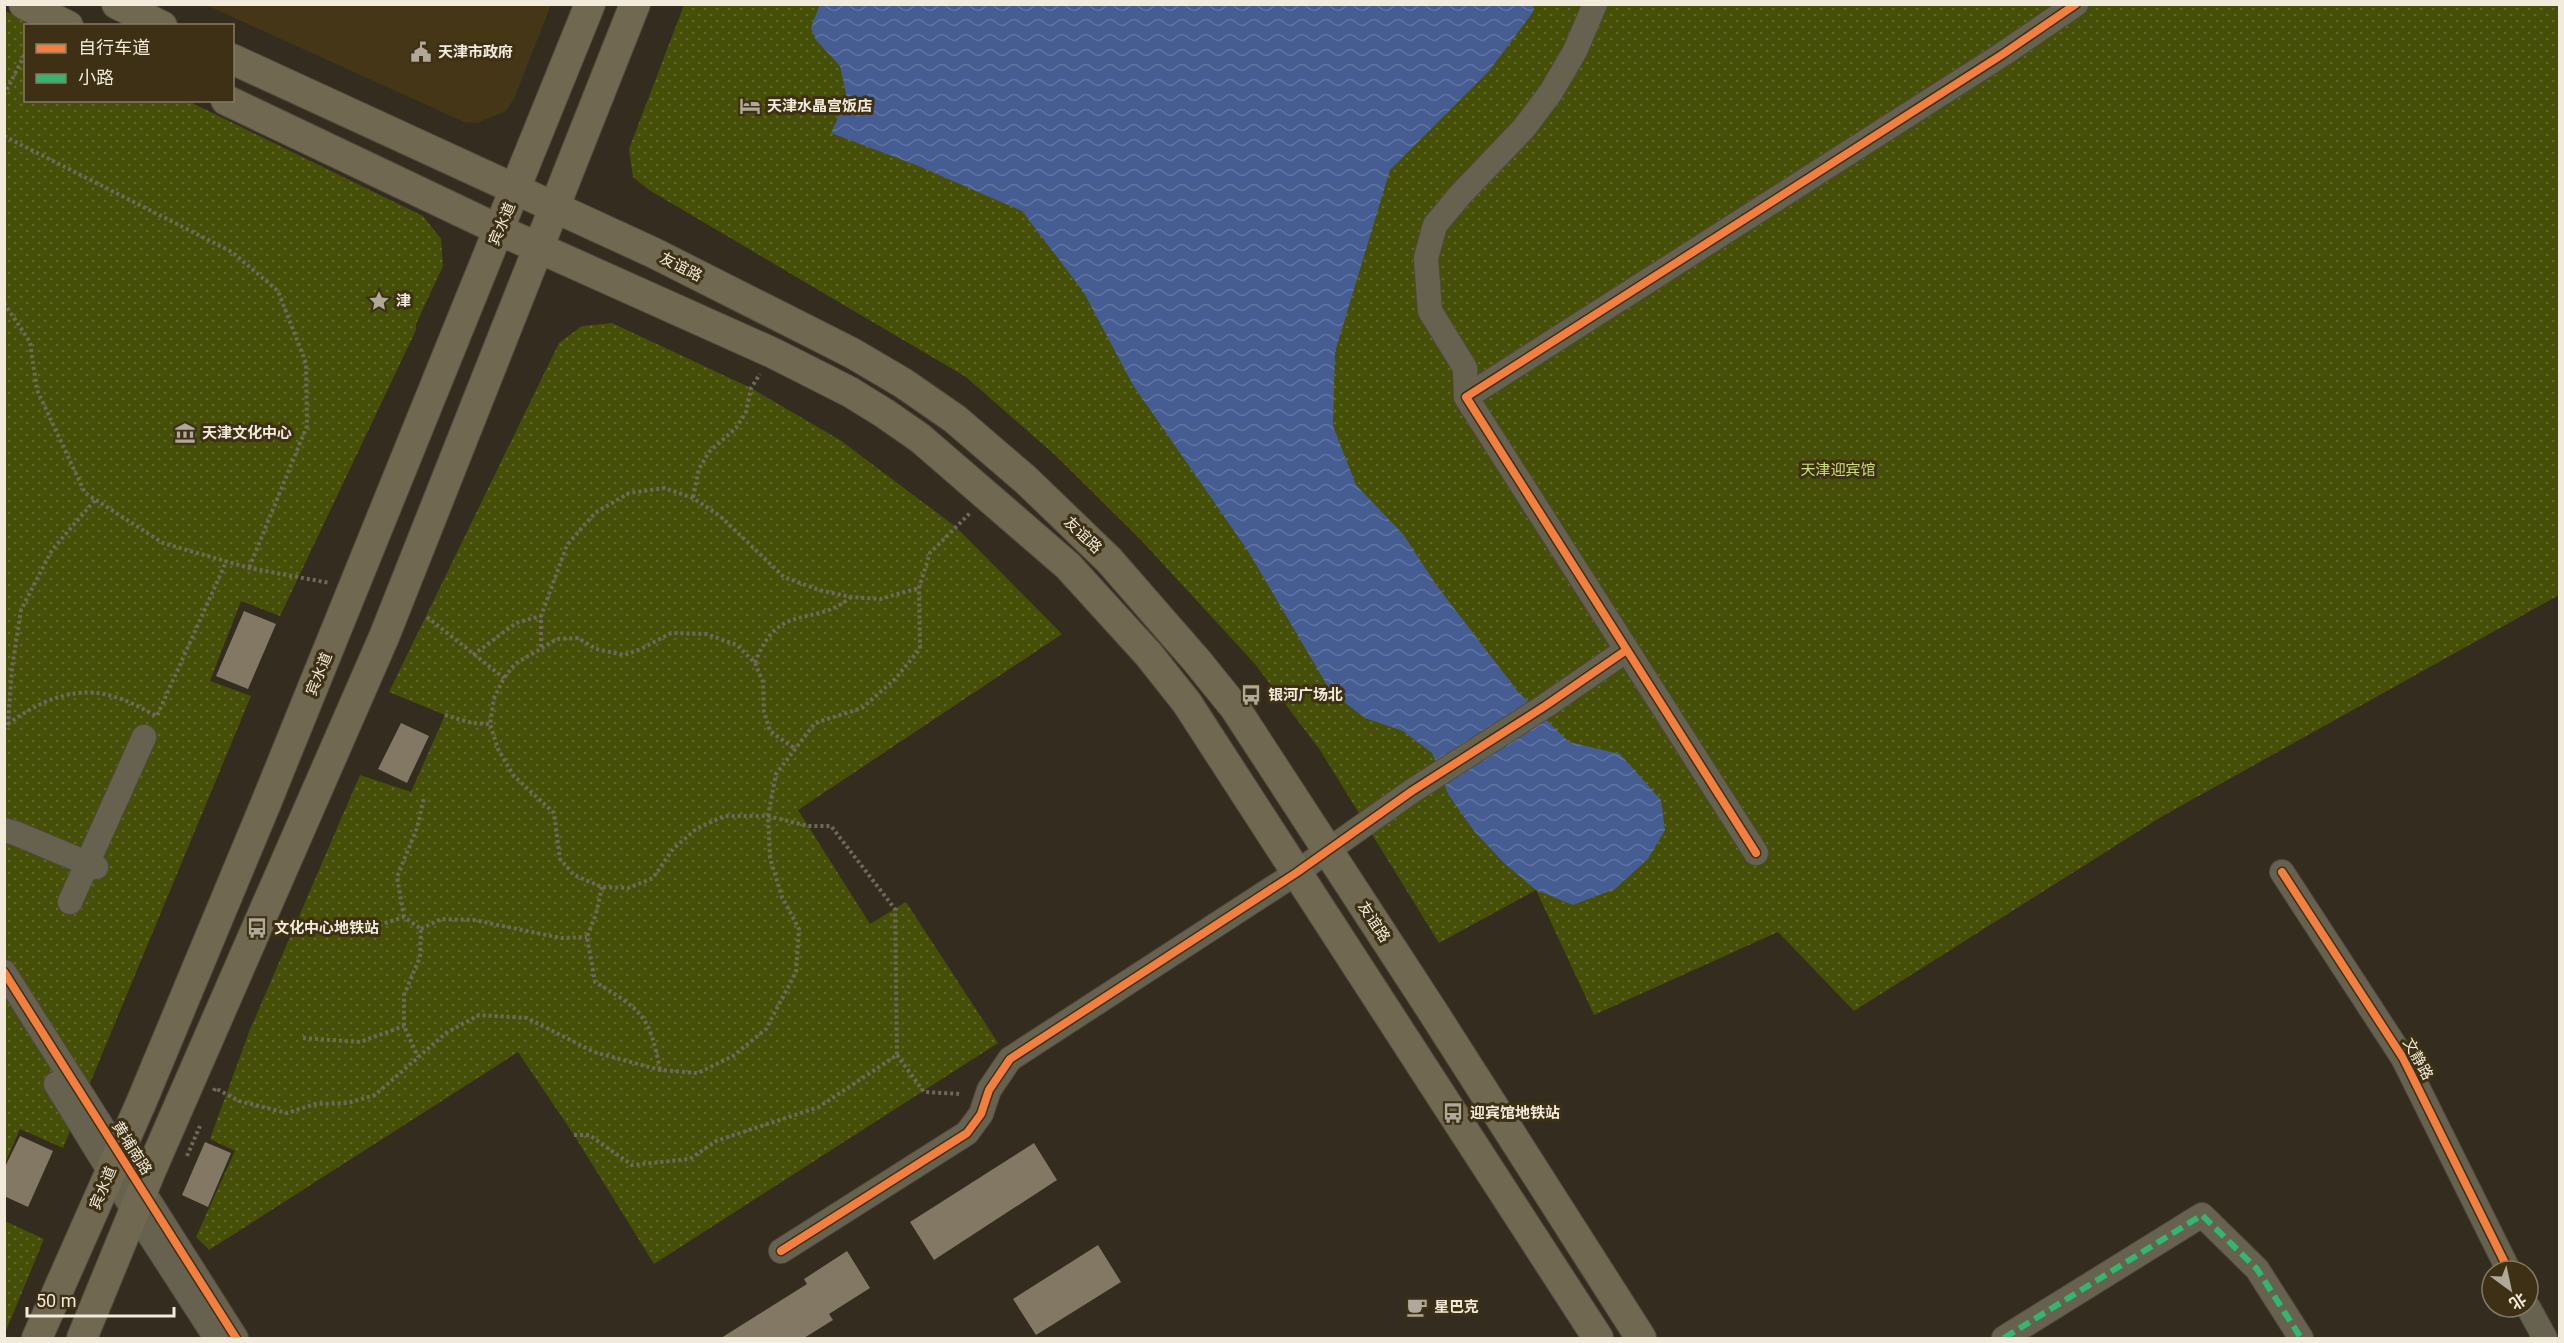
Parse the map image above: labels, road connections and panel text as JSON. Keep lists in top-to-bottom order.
{
  "streets": {
    "main road": ["宾水道", "友谊路"],
    "street": ["文静路", "黄埔南路"]
  },
  "crossings": [
    ["宾水道", "友谊路"],
    ["宾水道", "黄埔南路"]
  ],
  "parks": ["天津迎宾馆"],
  "places": {
    "public building": ["天津市政府"],
    "hotel": ["天津水晶宫饭店"],
    "place": ["津"],
    "museum": ["天津文化中心"],
    "bus stop": ["银河广场北", "文化中心地铁站", "迎宾馆地铁站"],
    "cafe": ["星巴克"]
  },
  "legend": ["自行车道", "小路"],
  "scale_bar": "50 m",
  "north": "bottom right"
}
